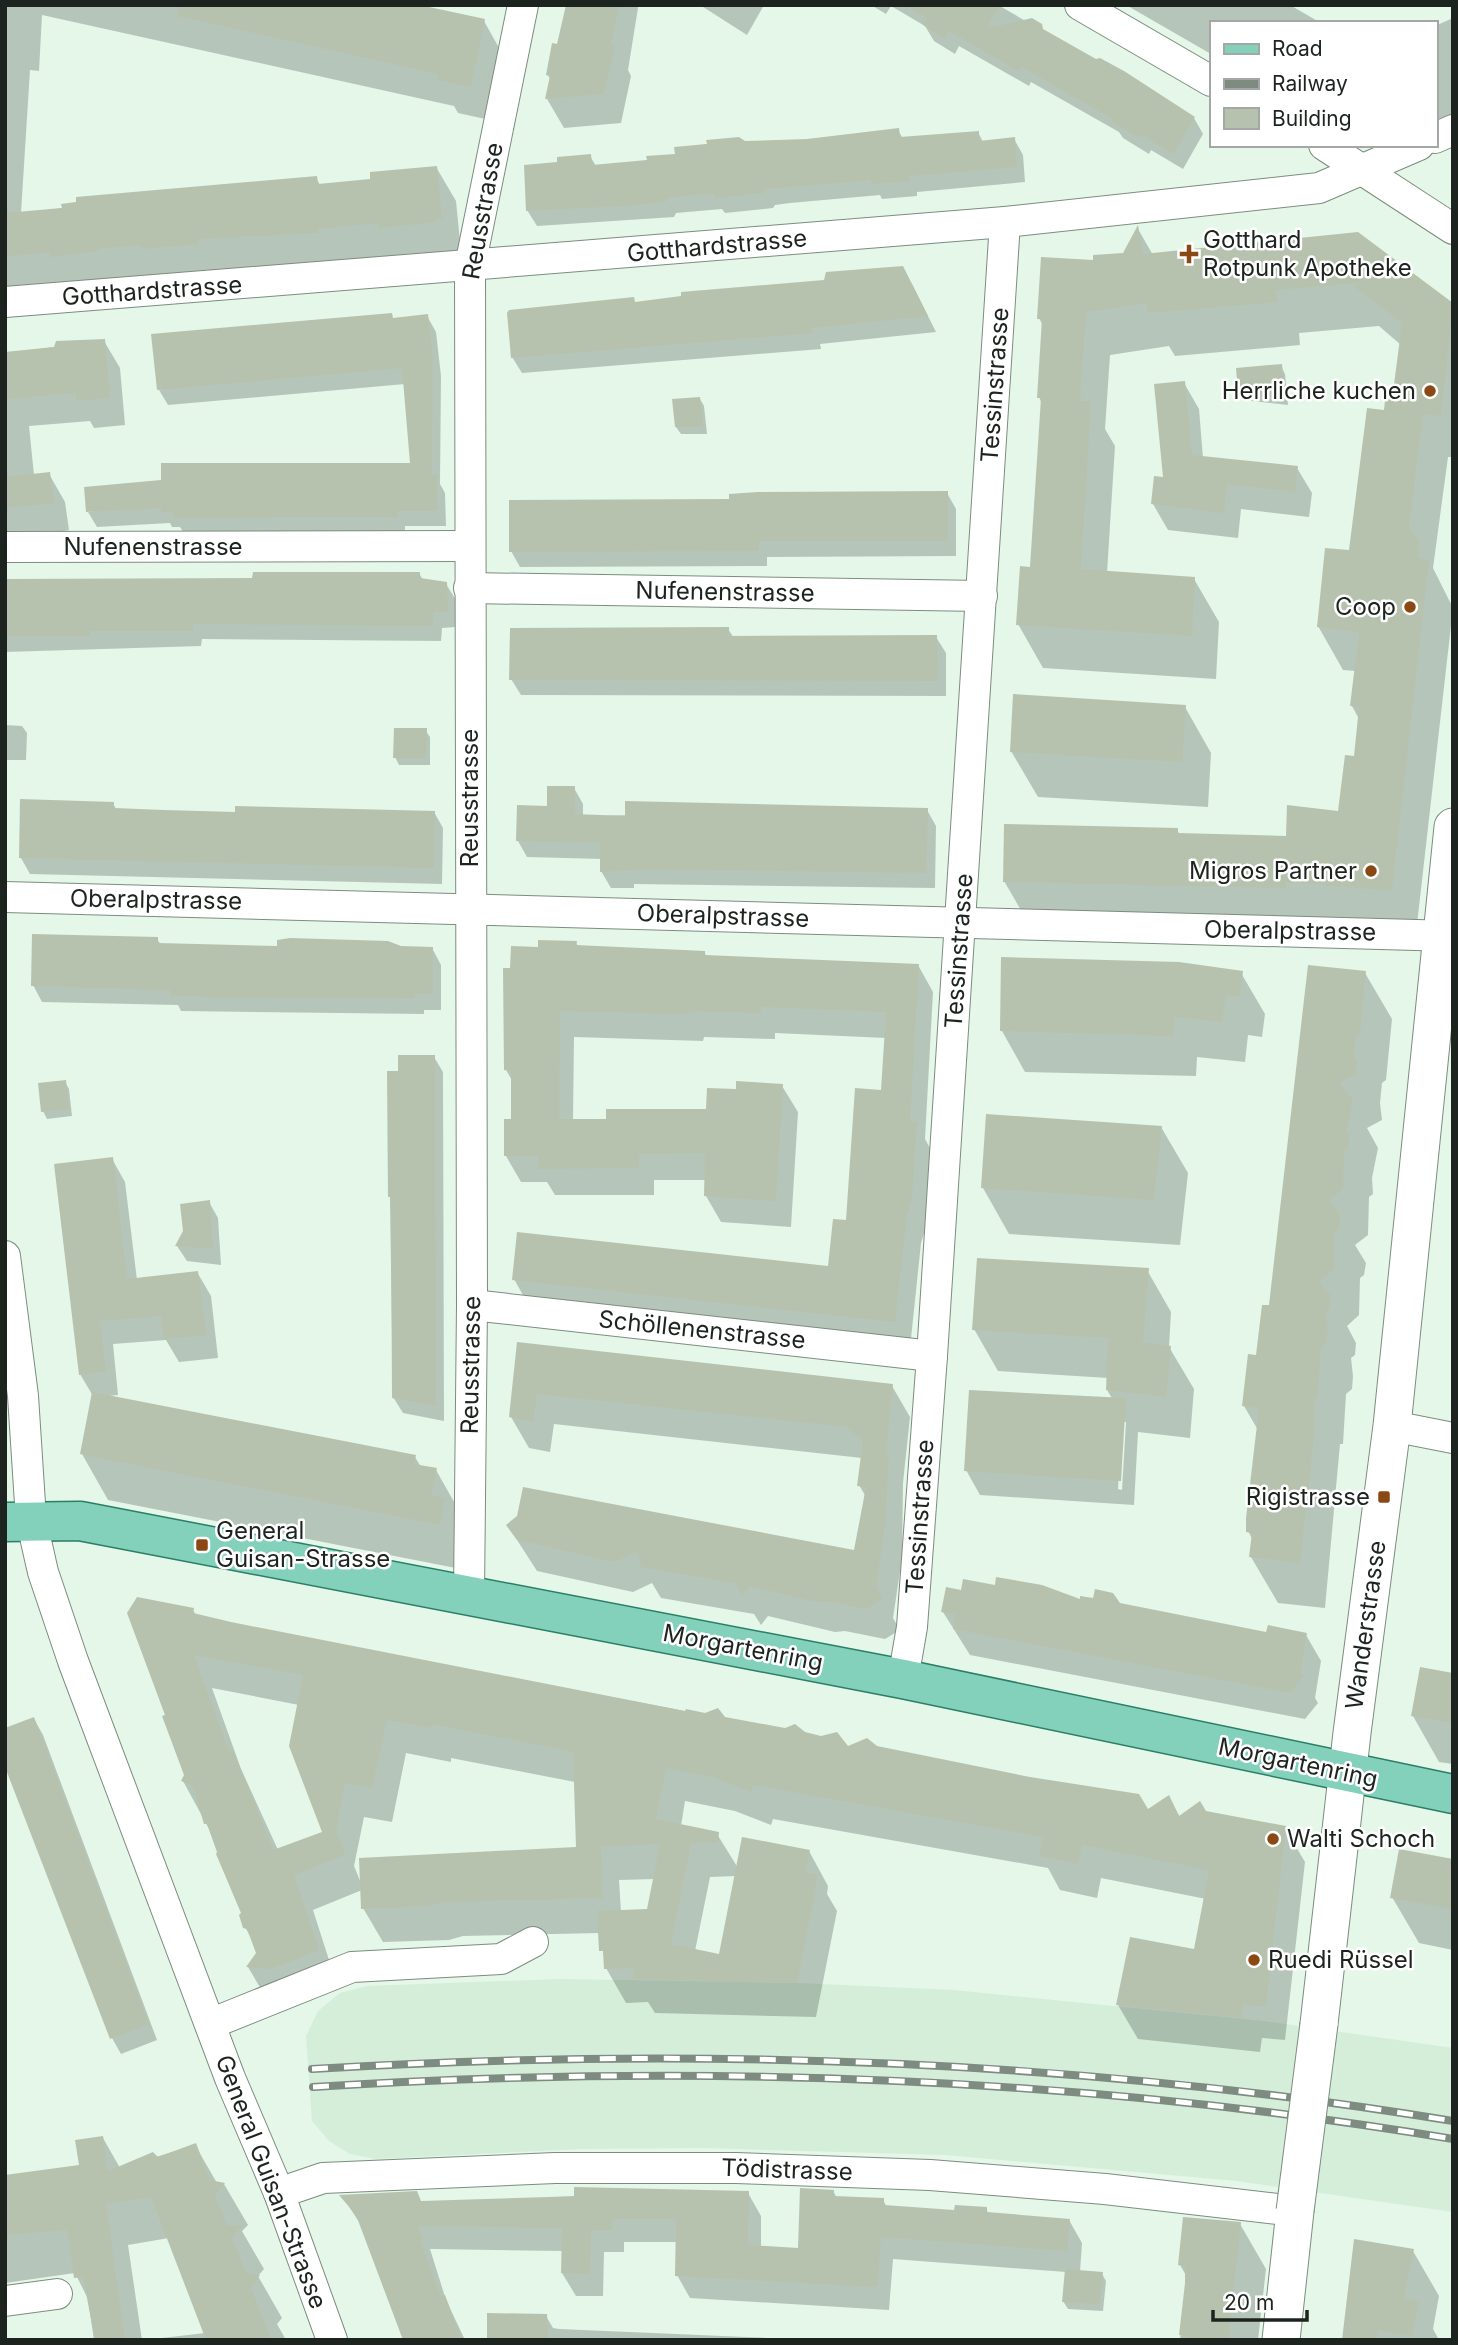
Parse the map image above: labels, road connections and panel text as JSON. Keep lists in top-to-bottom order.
{
  "streets": {
    "main road": ["Morgartenring"],
    "street": [
      "Reusstrasse",
      "Gotthardstrasse",
      "Tessinstrasse",
      "Nufenenstrasse",
      "Oberalpstrasse",
      "Schöllenenstrasse",
      "Wanderstrasse",
      "Tödistrasse",
      "General Guisan-Strasse"
    ]
  },
  "crossings": [
    ["Reusstrasse", "Gotthardstrasse"],
    ["Reusstrasse", "Nufenenstrasse"],
    ["Reusstrasse", "Oberalpstrasse"],
    ["Reusstrasse", "Schöllenenstrasse"],
    ["Reusstrasse", "Morgartenring"],
    ["Gotthardstrasse", "Tessinstrasse"],
    ["Tessinstrasse", "Nufenenstrasse"],
    ["Tessinstrasse", "Oberalpstrasse"],
    ["Tessinstrasse", "Schöllenenstrasse"],
    ["Tessinstrasse", "Morgartenring"],
    ["Oberalpstrasse", "Wanderstrasse"],
    ["Wanderstrasse", "Morgartenring"],
    ["Wanderstrasse", "Tödistrasse"],
    ["Morgartenring", "General Guisan-Strasse"],
    ["Tödistrasse", "General Guisan-Strasse"]
  ],
  "places": {
    "health": ["Gotthard Rotpunk Apotheke"],
    "other": [
      "Herrliche kuchen",
      "Coop",
      "Migros Partner",
      "Walti Schoch",
      "Ruedi Rüssel"
    ],
    "transit": ["Rigistrasse", "General Guisan-Strasse"]
  },
  "legend": ["Road", "Railway", "Building"],
  "scale_bar": "20 m"
}
